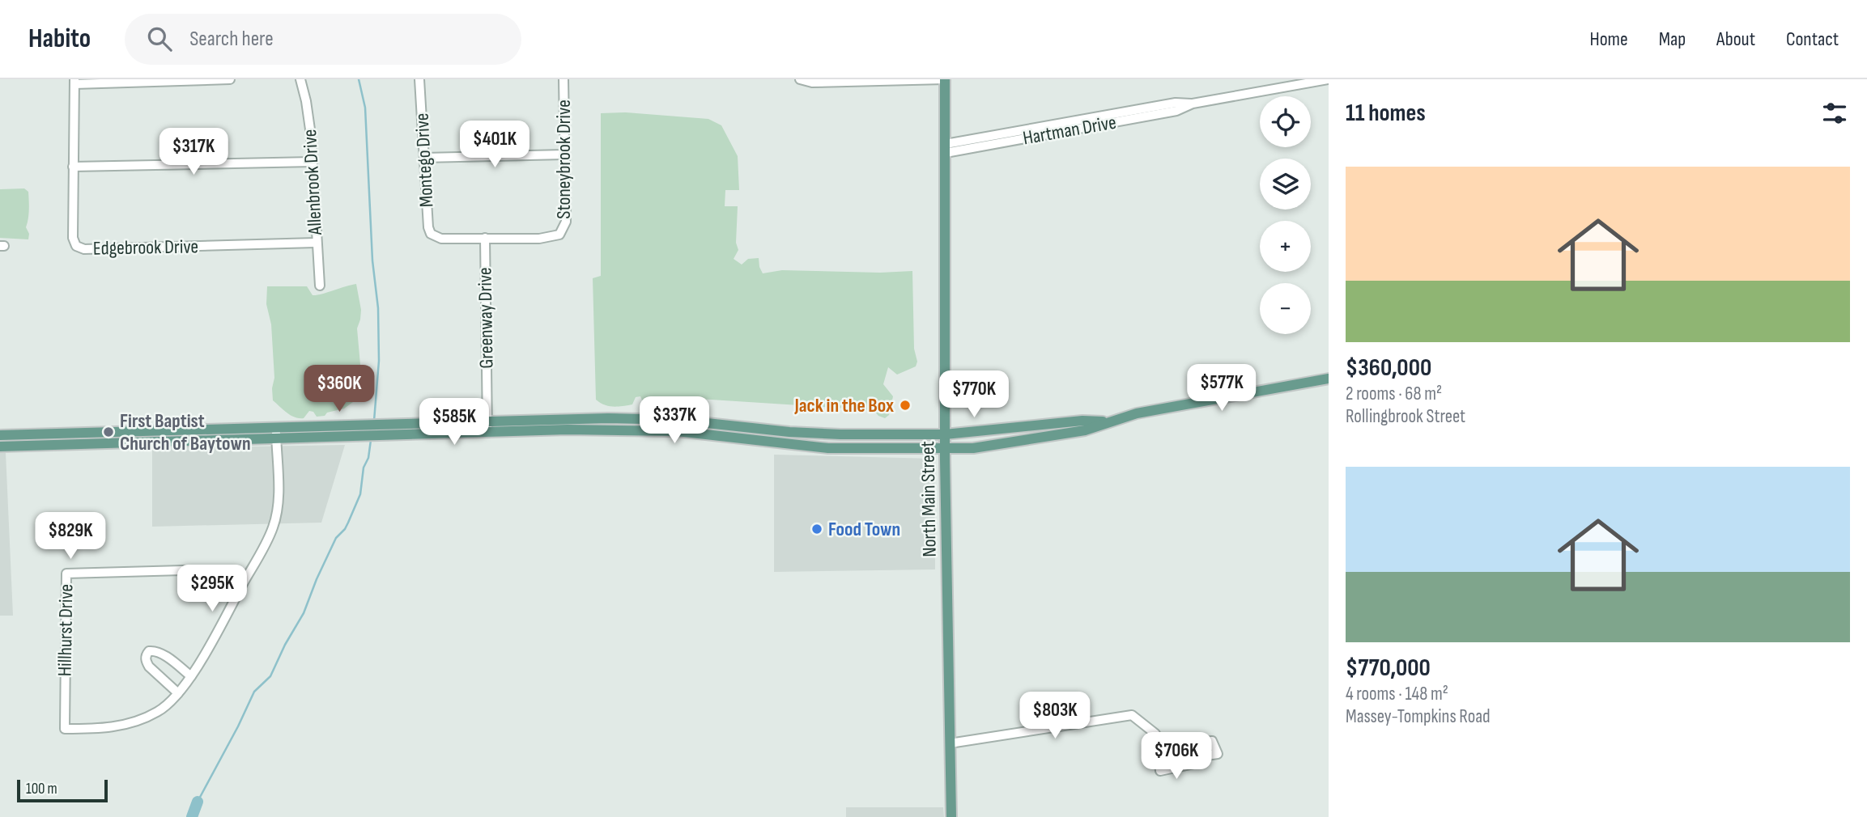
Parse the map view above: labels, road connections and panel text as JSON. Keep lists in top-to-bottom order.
{
  "streets": {
    "main road": ["North Main Street"],
    "street": [
      "Hartman Drive",
      "Stoneybrook Drive",
      "Montego Drive",
      "Allenbrook Drive",
      "Edgebrook Drive",
      "Greenway Drive",
      "Hillhurst Drive"
    ]
  },
  "crossings": [
    ["Hartman Drive", "North Main Street"],
    ["Stoneybrook Drive", "Montego Drive"],
    ["Stoneybrook Drive", "Greenway Drive"],
    ["Montego Drive", "Greenway Drive"],
    ["Allenbrook Drive", "Edgebrook Drive"]
  ],
  "places": ["Jack in the Box", "First Baptist Church of Baytown", "Food Town"],
  "scale_bar": "100 m",
  "page": {
    "header": "Habito",
    "search": "Search here",
    "nav": [
      "Home",
      "Map",
      "About",
      "Contact"
    ],
    "heading": "11 homes",
    "map_buttons": ["+", "−"],
    "price": [
      "$401K",
      "$317K",
      "$577K",
      "$360K",
      "$770K",
      "$337K",
      "$585K",
      "$829K",
      "$295K",
      "$803K",
      "$706K"
    ],
    "list": [
      {
        "name": "$360,000",
        "note": "2 rooms · 68 m² · Rollingbrook Street"
      },
      {
        "name": "$770,000",
        "note": "4 rooms · 148 m² · Massey-Tompkins Road"
      }
    ],
    "scale": "100 m"
  }
}
